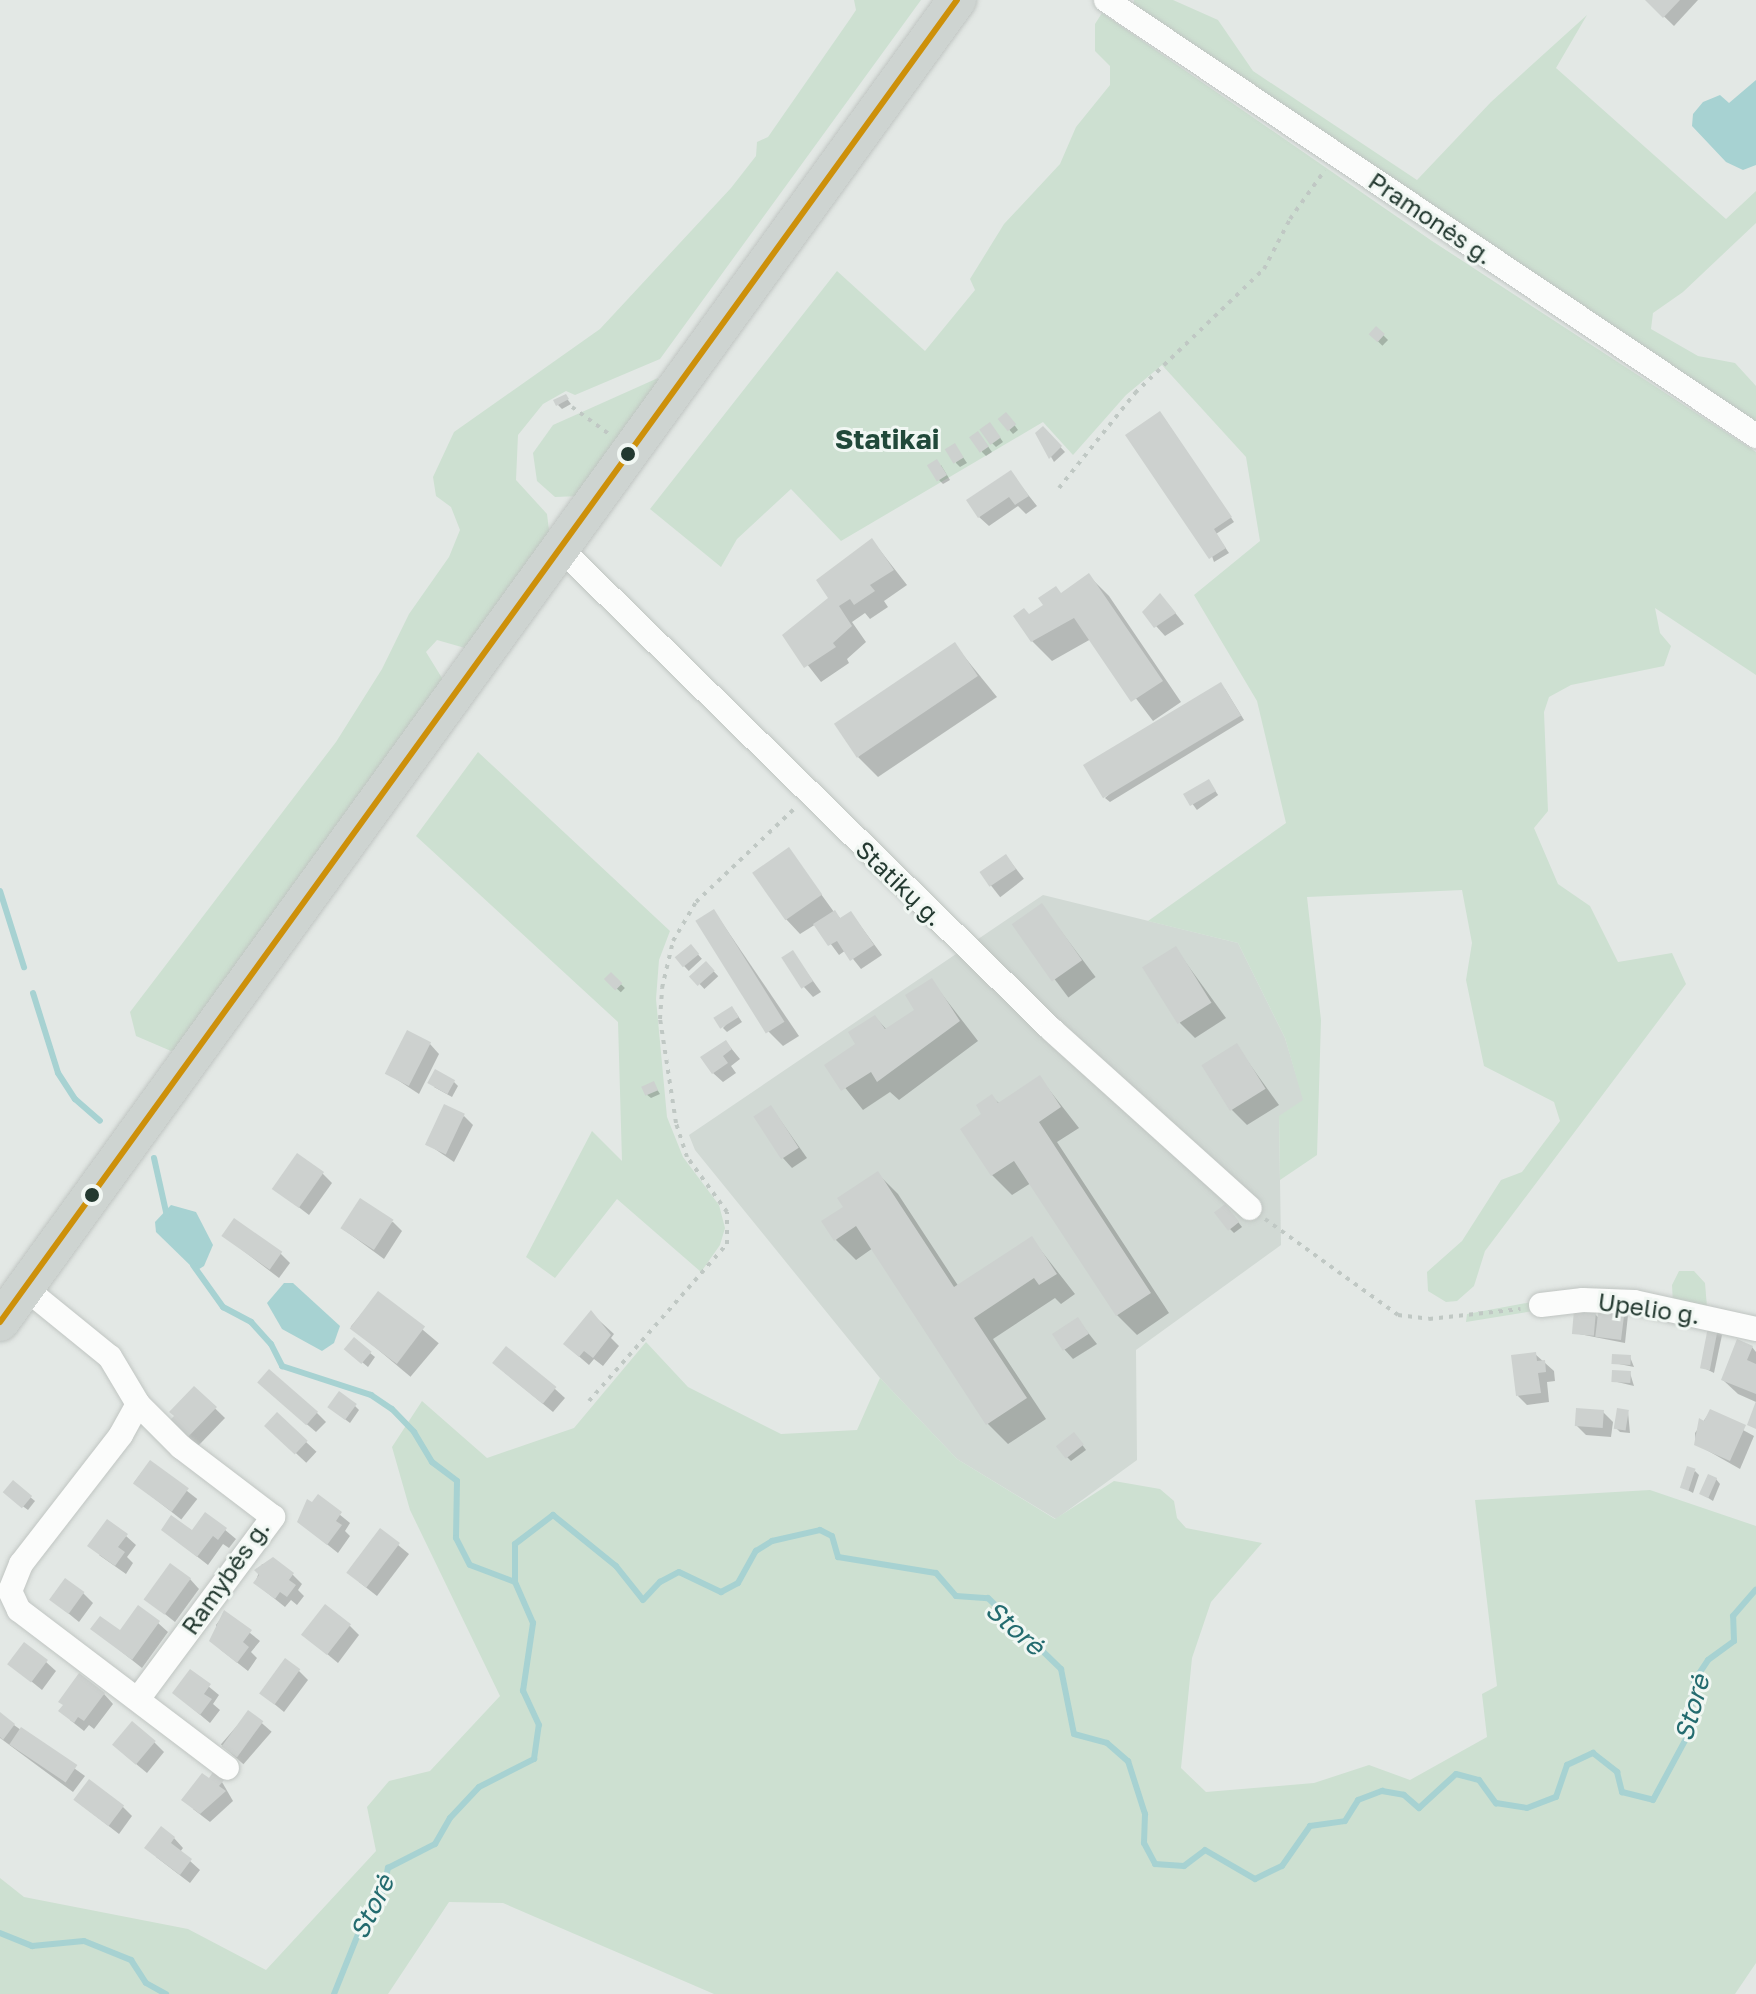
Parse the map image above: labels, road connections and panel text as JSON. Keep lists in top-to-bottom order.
{
  "streets": {
    "street": [
      "Pramonės g.",
      "Statikų g.",
      "Upelio g.",
      "Ramybės g."
    ]
  },
  "districts": ["Statikai"],
  "water": ["Storė"]
}
